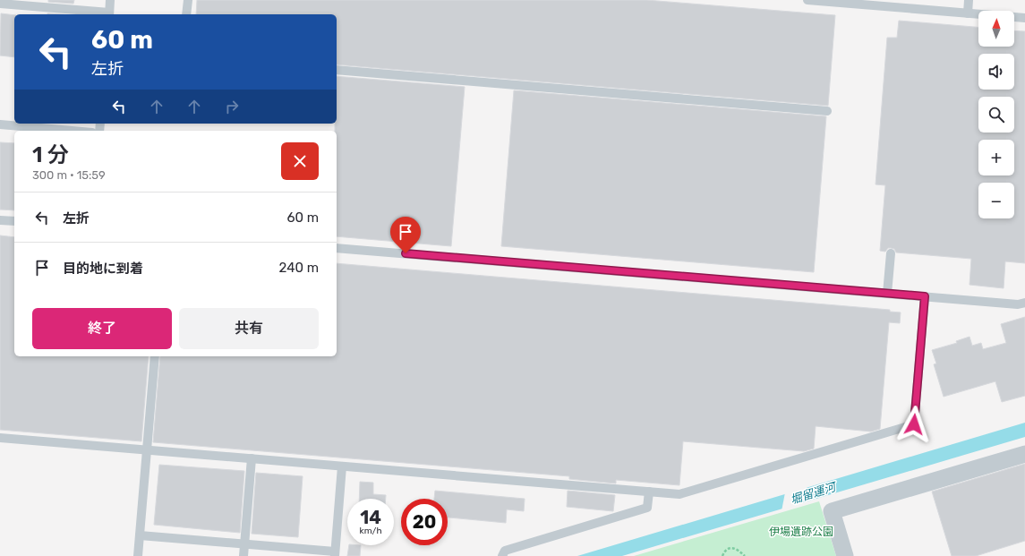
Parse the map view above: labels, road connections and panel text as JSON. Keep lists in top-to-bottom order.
{
  "water": ["堀留運河"],
  "parks": ["伊場遺跡公園"],
  "north": "top",
  "page": {
    "map_buttons": ["+", "−"],
    "turn": ["60 m", "左折"],
    "heading": ["1 分", "300 m · 15:59"],
    "list": [
      {
        "name": "左折",
        "value": "60 m"
      },
      {
        "name": "目的地に到着",
        "value": "240 m"
      }
    ],
    "buttons": ["終了", "共有"],
    "speed": "14 km/h",
    "limit": "20"
  }
}
